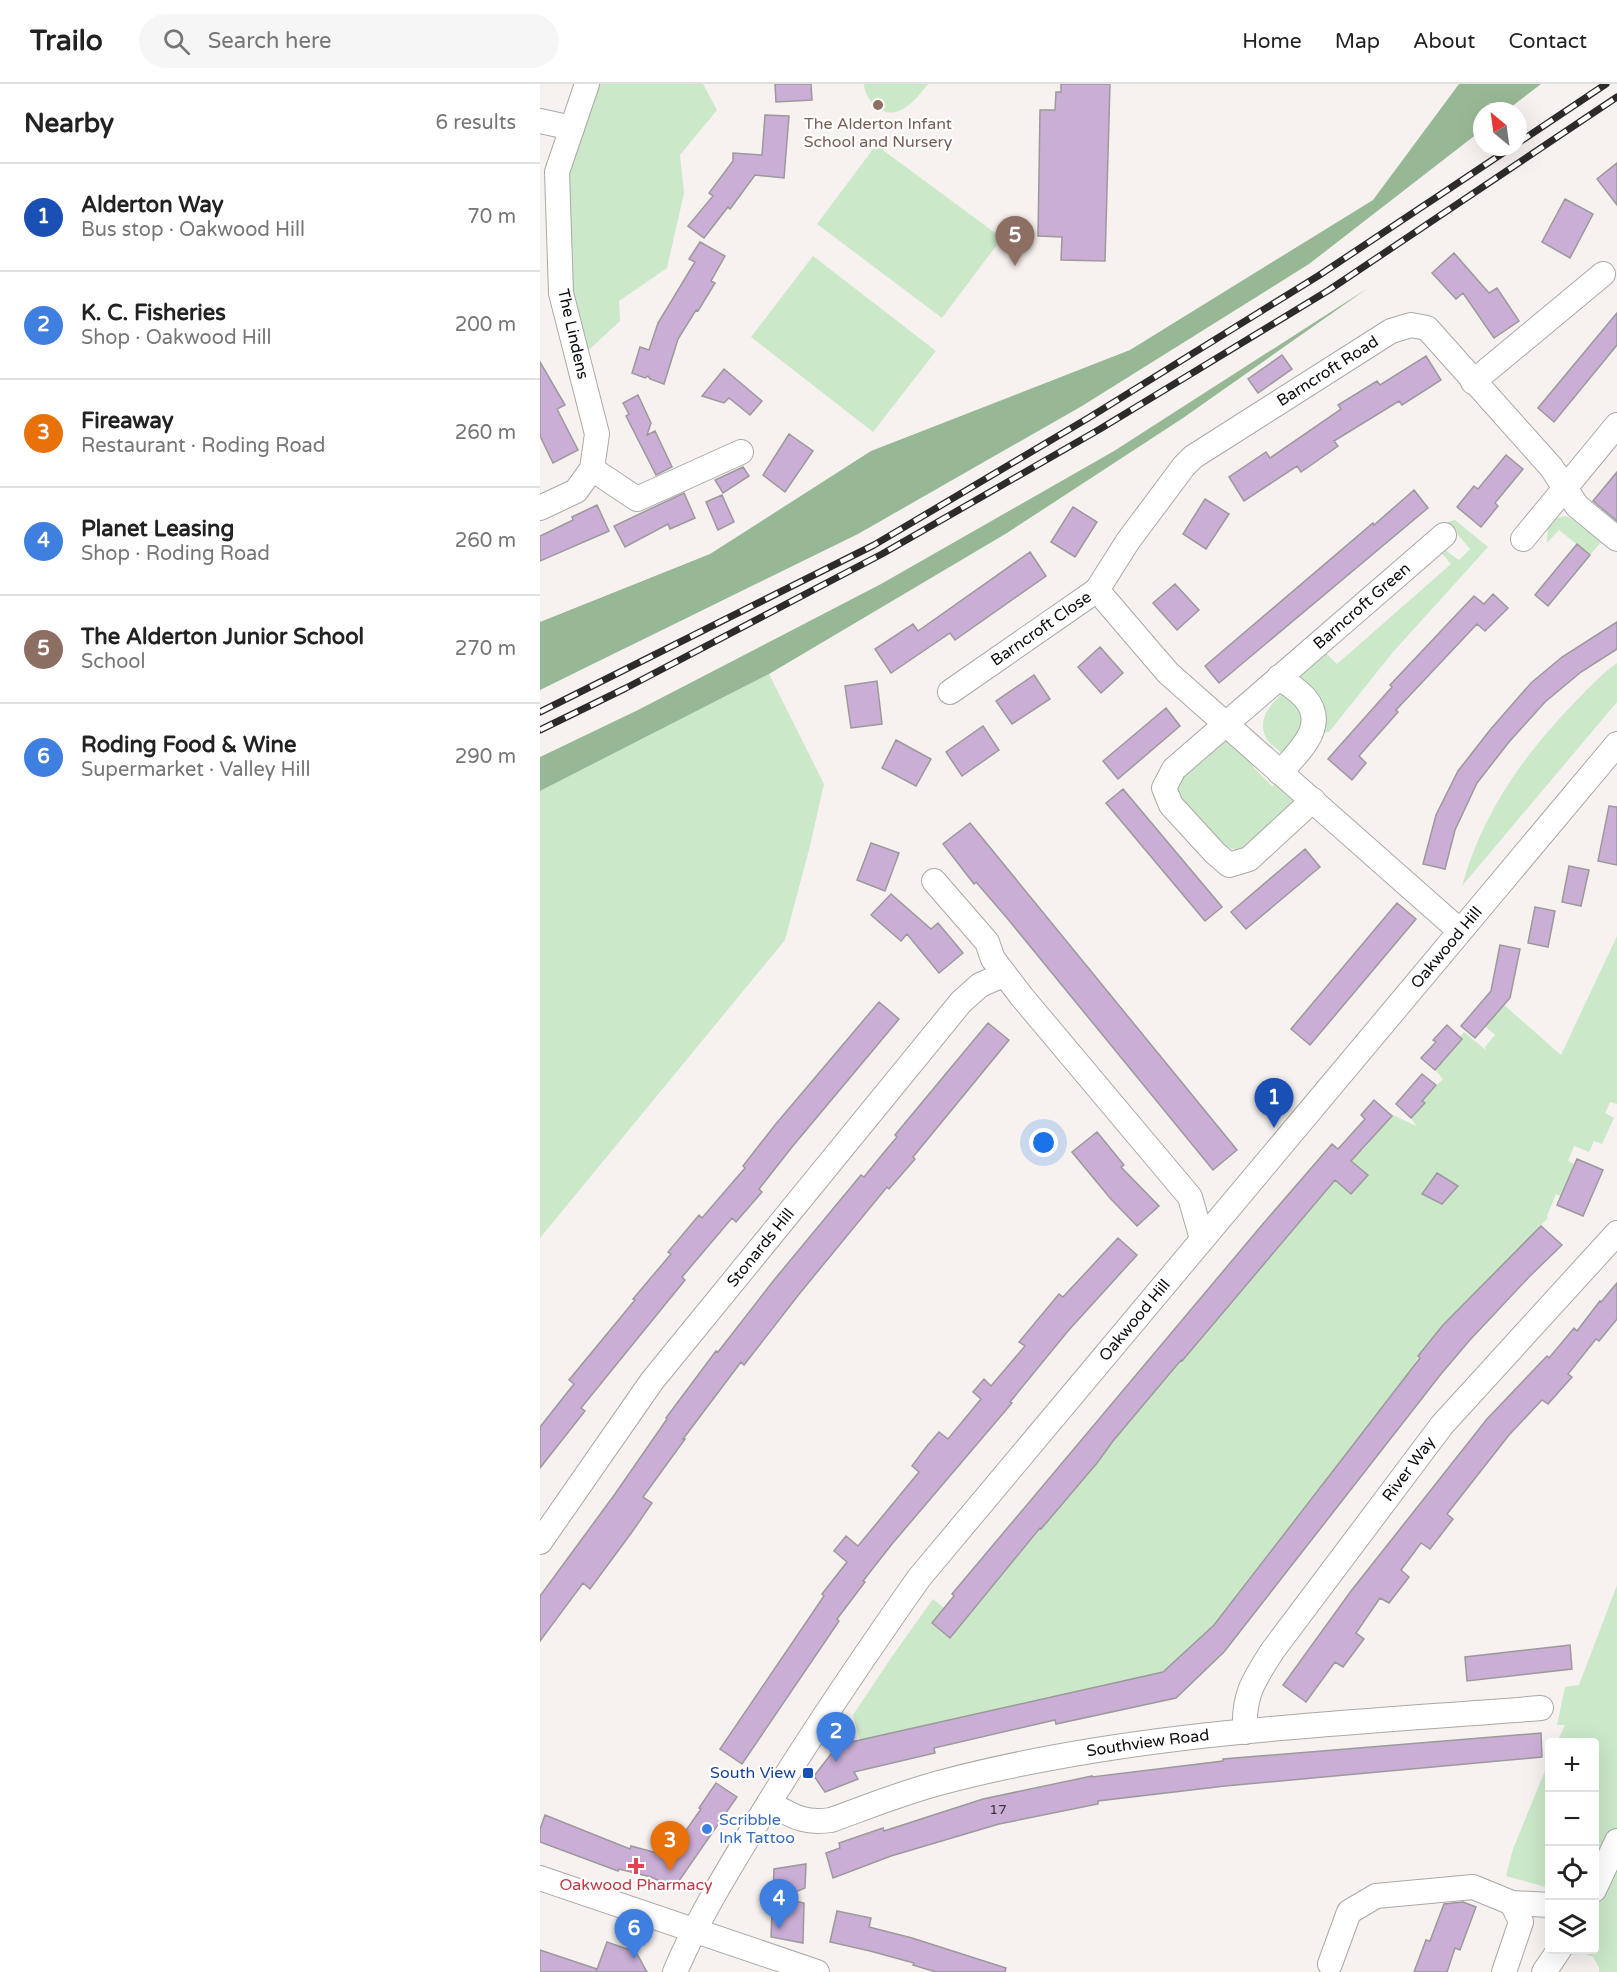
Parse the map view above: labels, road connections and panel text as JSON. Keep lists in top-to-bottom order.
{
  "streets": {
    "street": [
      "The Lindens",
      "Barncroft Road",
      "Barncroft Green",
      "Barncroft Close",
      "Oakwood Hill",
      "Stonards Hill",
      "River Way",
      "Southview Road"
    ]
  },
  "crossings": [
    ["Barncroft Road", "Barncroft Close"],
    ["Barncroft Green", "Barncroft Close"],
    ["Barncroft Close", "Oakwood Hill"],
    ["Oakwood Hill", "Southview Road"],
    ["River Way", "Southview Road"]
  ],
  "places": {
    "other": ["The Alderton Infant School and Nursery", "Scribble Ink Tattoo"],
    "transit": ["South View"],
    "health": ["Oakwood Pharmacy"]
  },
  "house_numbers": ["17"],
  "north": "top left",
  "page": {
    "header": "Trailo",
    "search": "Search here",
    "nav": [
      "Home",
      "Map",
      "About",
      "Contact"
    ],
    "heading": ["Nearby", "6 results"],
    "list": [
      {
        "mark": "1",
        "name": "Alderton Way",
        "note": "Bus stop · Oakwood Hill",
        "value": "70 m"
      },
      {
        "mark": "2",
        "name": "K. C. Fisheries",
        "note": "Shop · Oakwood Hill",
        "value": "200 m"
      },
      {
        "mark": "3",
        "name": "Fireaway",
        "note": "Restaurant · Roding Road",
        "value": "260 m"
      },
      {
        "mark": "4",
        "name": "Planet Leasing",
        "note": "Shop · Roding Road",
        "value": "260 m"
      },
      {
        "mark": "5",
        "name": "The Alderton Junior School",
        "note": "School",
        "value": "270 m"
      },
      {
        "mark": "6",
        "name": "Roding Food & Wine",
        "note": "Supermarket · Valley Hill",
        "value": "290 m"
      }
    ],
    "pins": [
      "5",
      "1",
      "2",
      "3",
      "4",
      "6"
    ],
    "map_buttons": ["+", "−"]
  }
}
